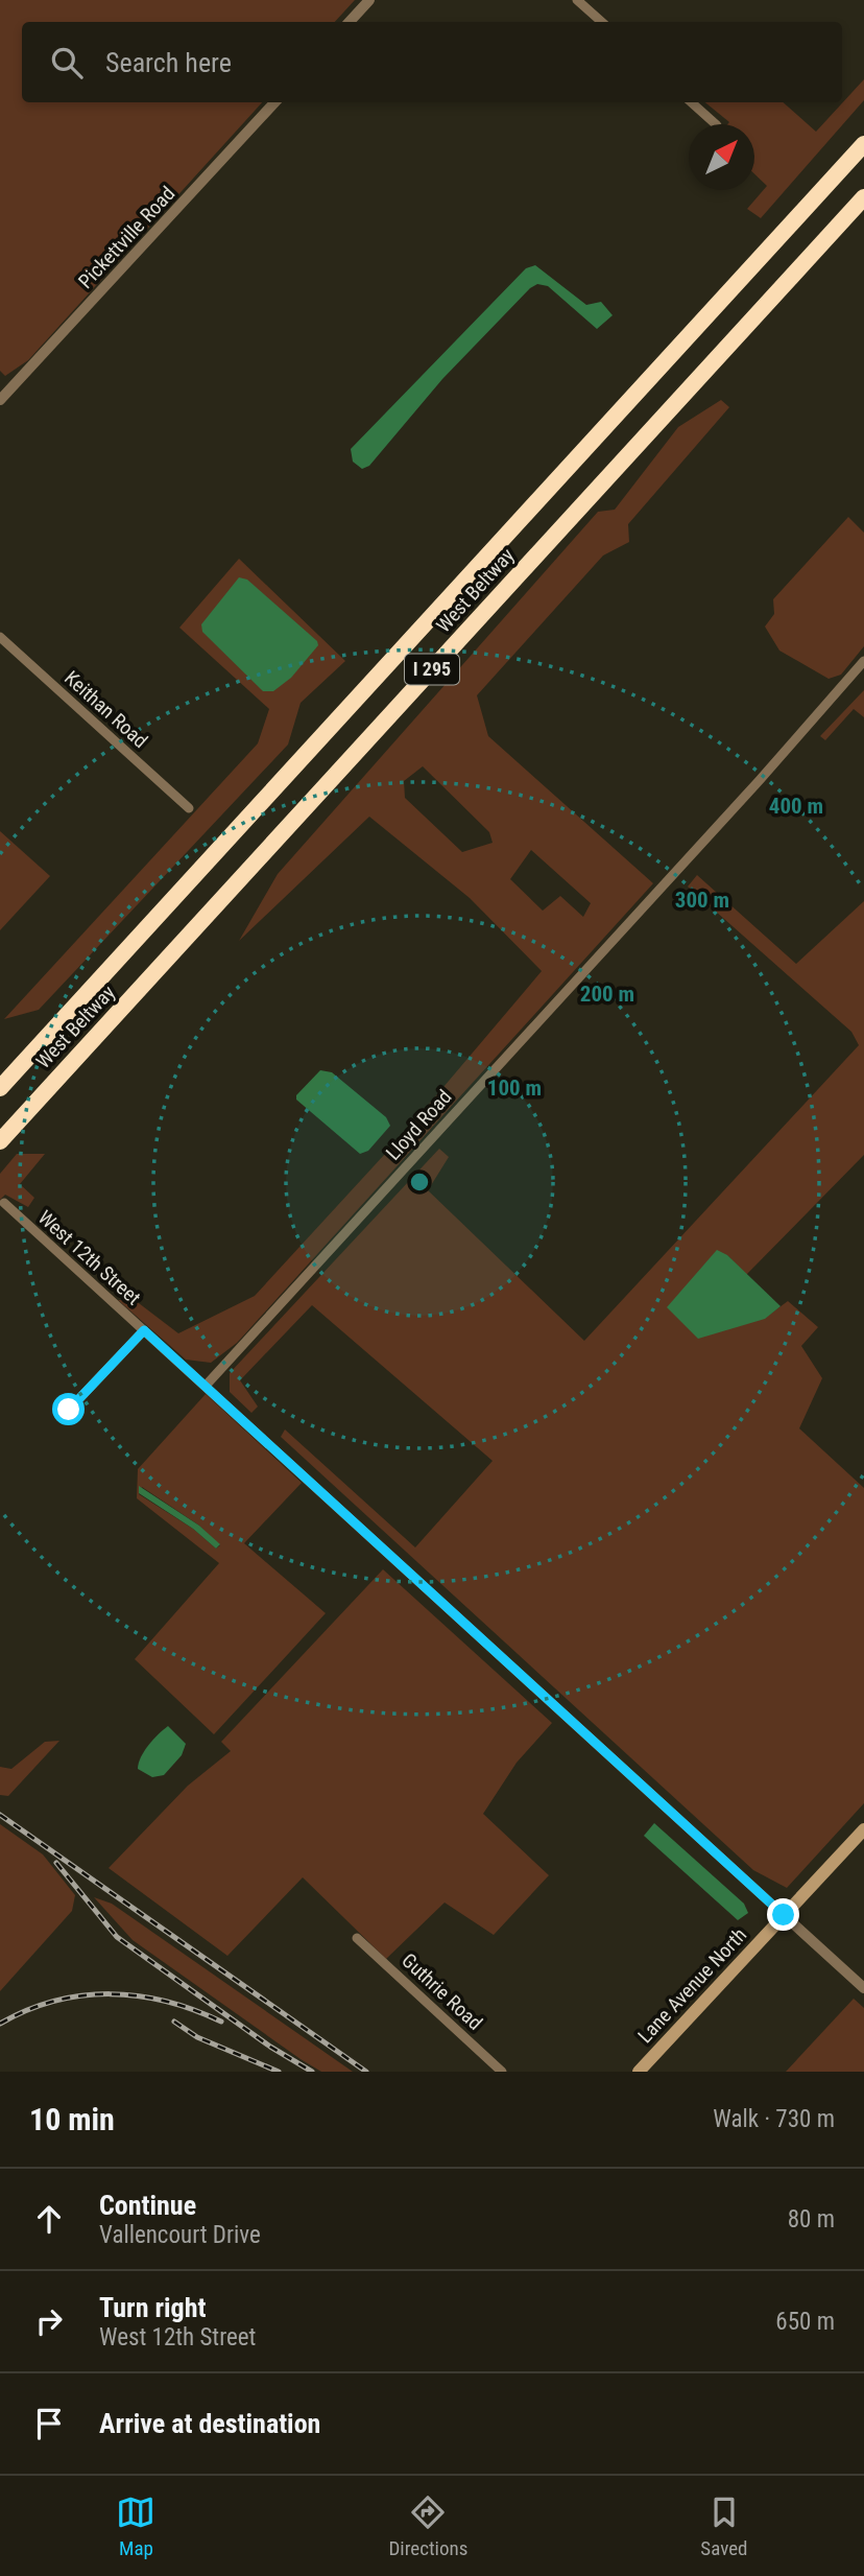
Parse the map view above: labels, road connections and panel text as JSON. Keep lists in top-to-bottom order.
{
  "streets": {
    "highway": ["West Beltway", "I 295"],
    "main road": ["Lane Avenue North"],
    "street": [
      "Pickettville Road",
      "Keithan Road",
      "Lloyd Road",
      "West 12th Street",
      "Guthrie Road"
    ]
  },
  "crossings": [
    ["Lloyd Road", "West 12th Street"],
    ["West 12th Street", "Lane Avenue North"]
  ],
  "north": "top right",
  "page": {
    "search": "Search here",
    "heading": ["10 min", "Walk · 730 m"],
    "list": [
      ["Continue", "Vallencourt Drive", "80 m"],
      ["Turn right", "West 12th Street", "650 m"],
      "Arrive at destination"
    ],
    "nav": ["Map", "Directions", "Saved"]
  },
  "rings": [
    "400 m",
    "300 m",
    "200 m",
    "100 m"
  ]
}
